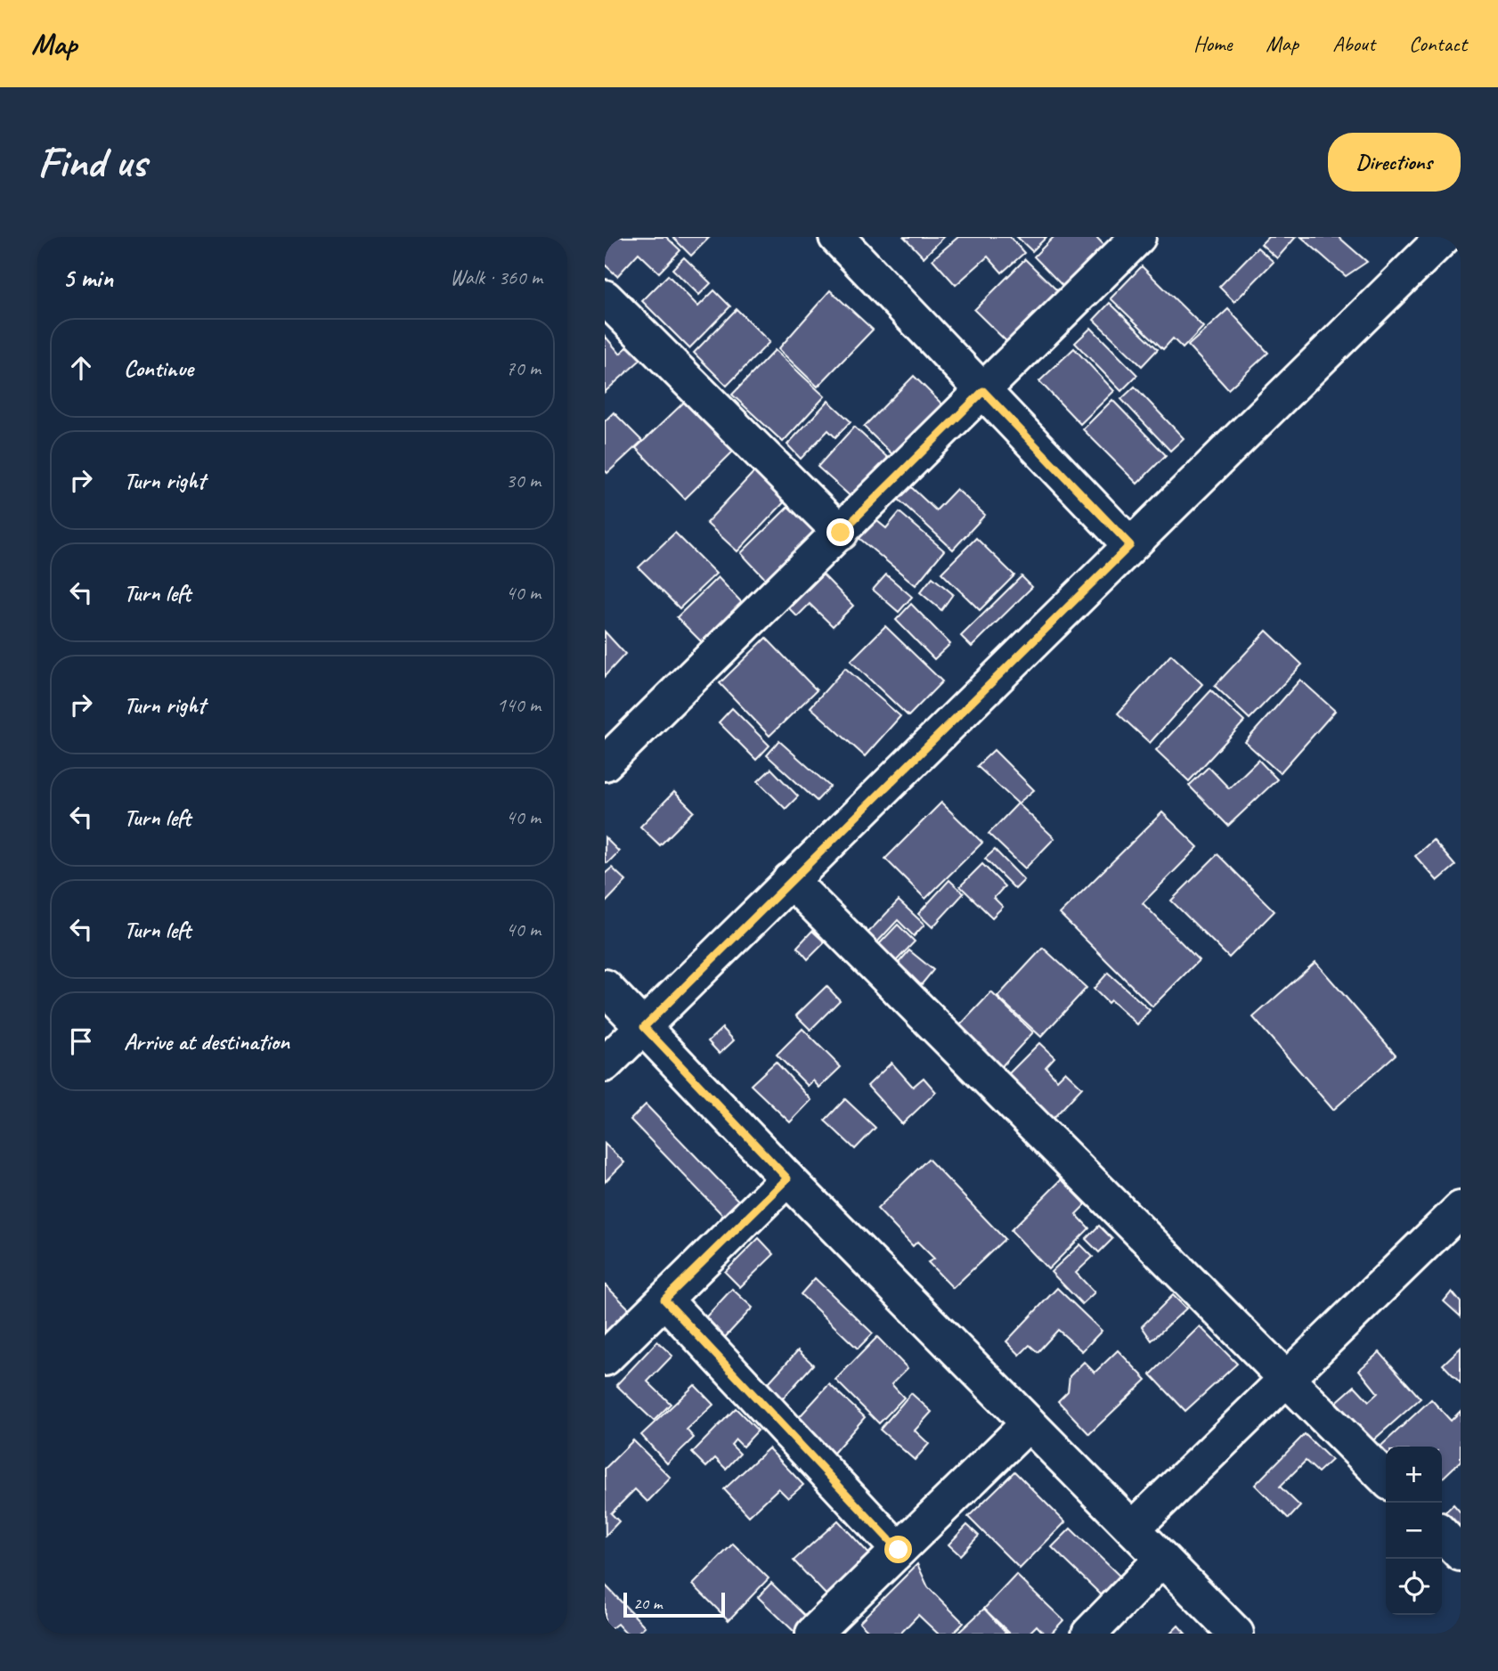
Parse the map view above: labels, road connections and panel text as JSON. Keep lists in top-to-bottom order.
{
  "scale_bar": "20 m",
  "page": {
    "header": "Map",
    "nav": [
      "Home",
      "Map",
      "About",
      "Contact"
    ],
    "buttons": "Directions",
    "title": "Find us",
    "heading": ["5 min", "Walk · 360 m"],
    "list": [
      ["Continue", "70 m"],
      ["Turn right", "30 m"],
      ["Turn left", "40 m"],
      ["Turn right", "140 m"],
      ["Turn left", "40 m"],
      ["Turn left", "40 m"],
      "Arrive at destination"
    ],
    "map_buttons": ["+", "−"],
    "scale": "20 m"
  }
}
